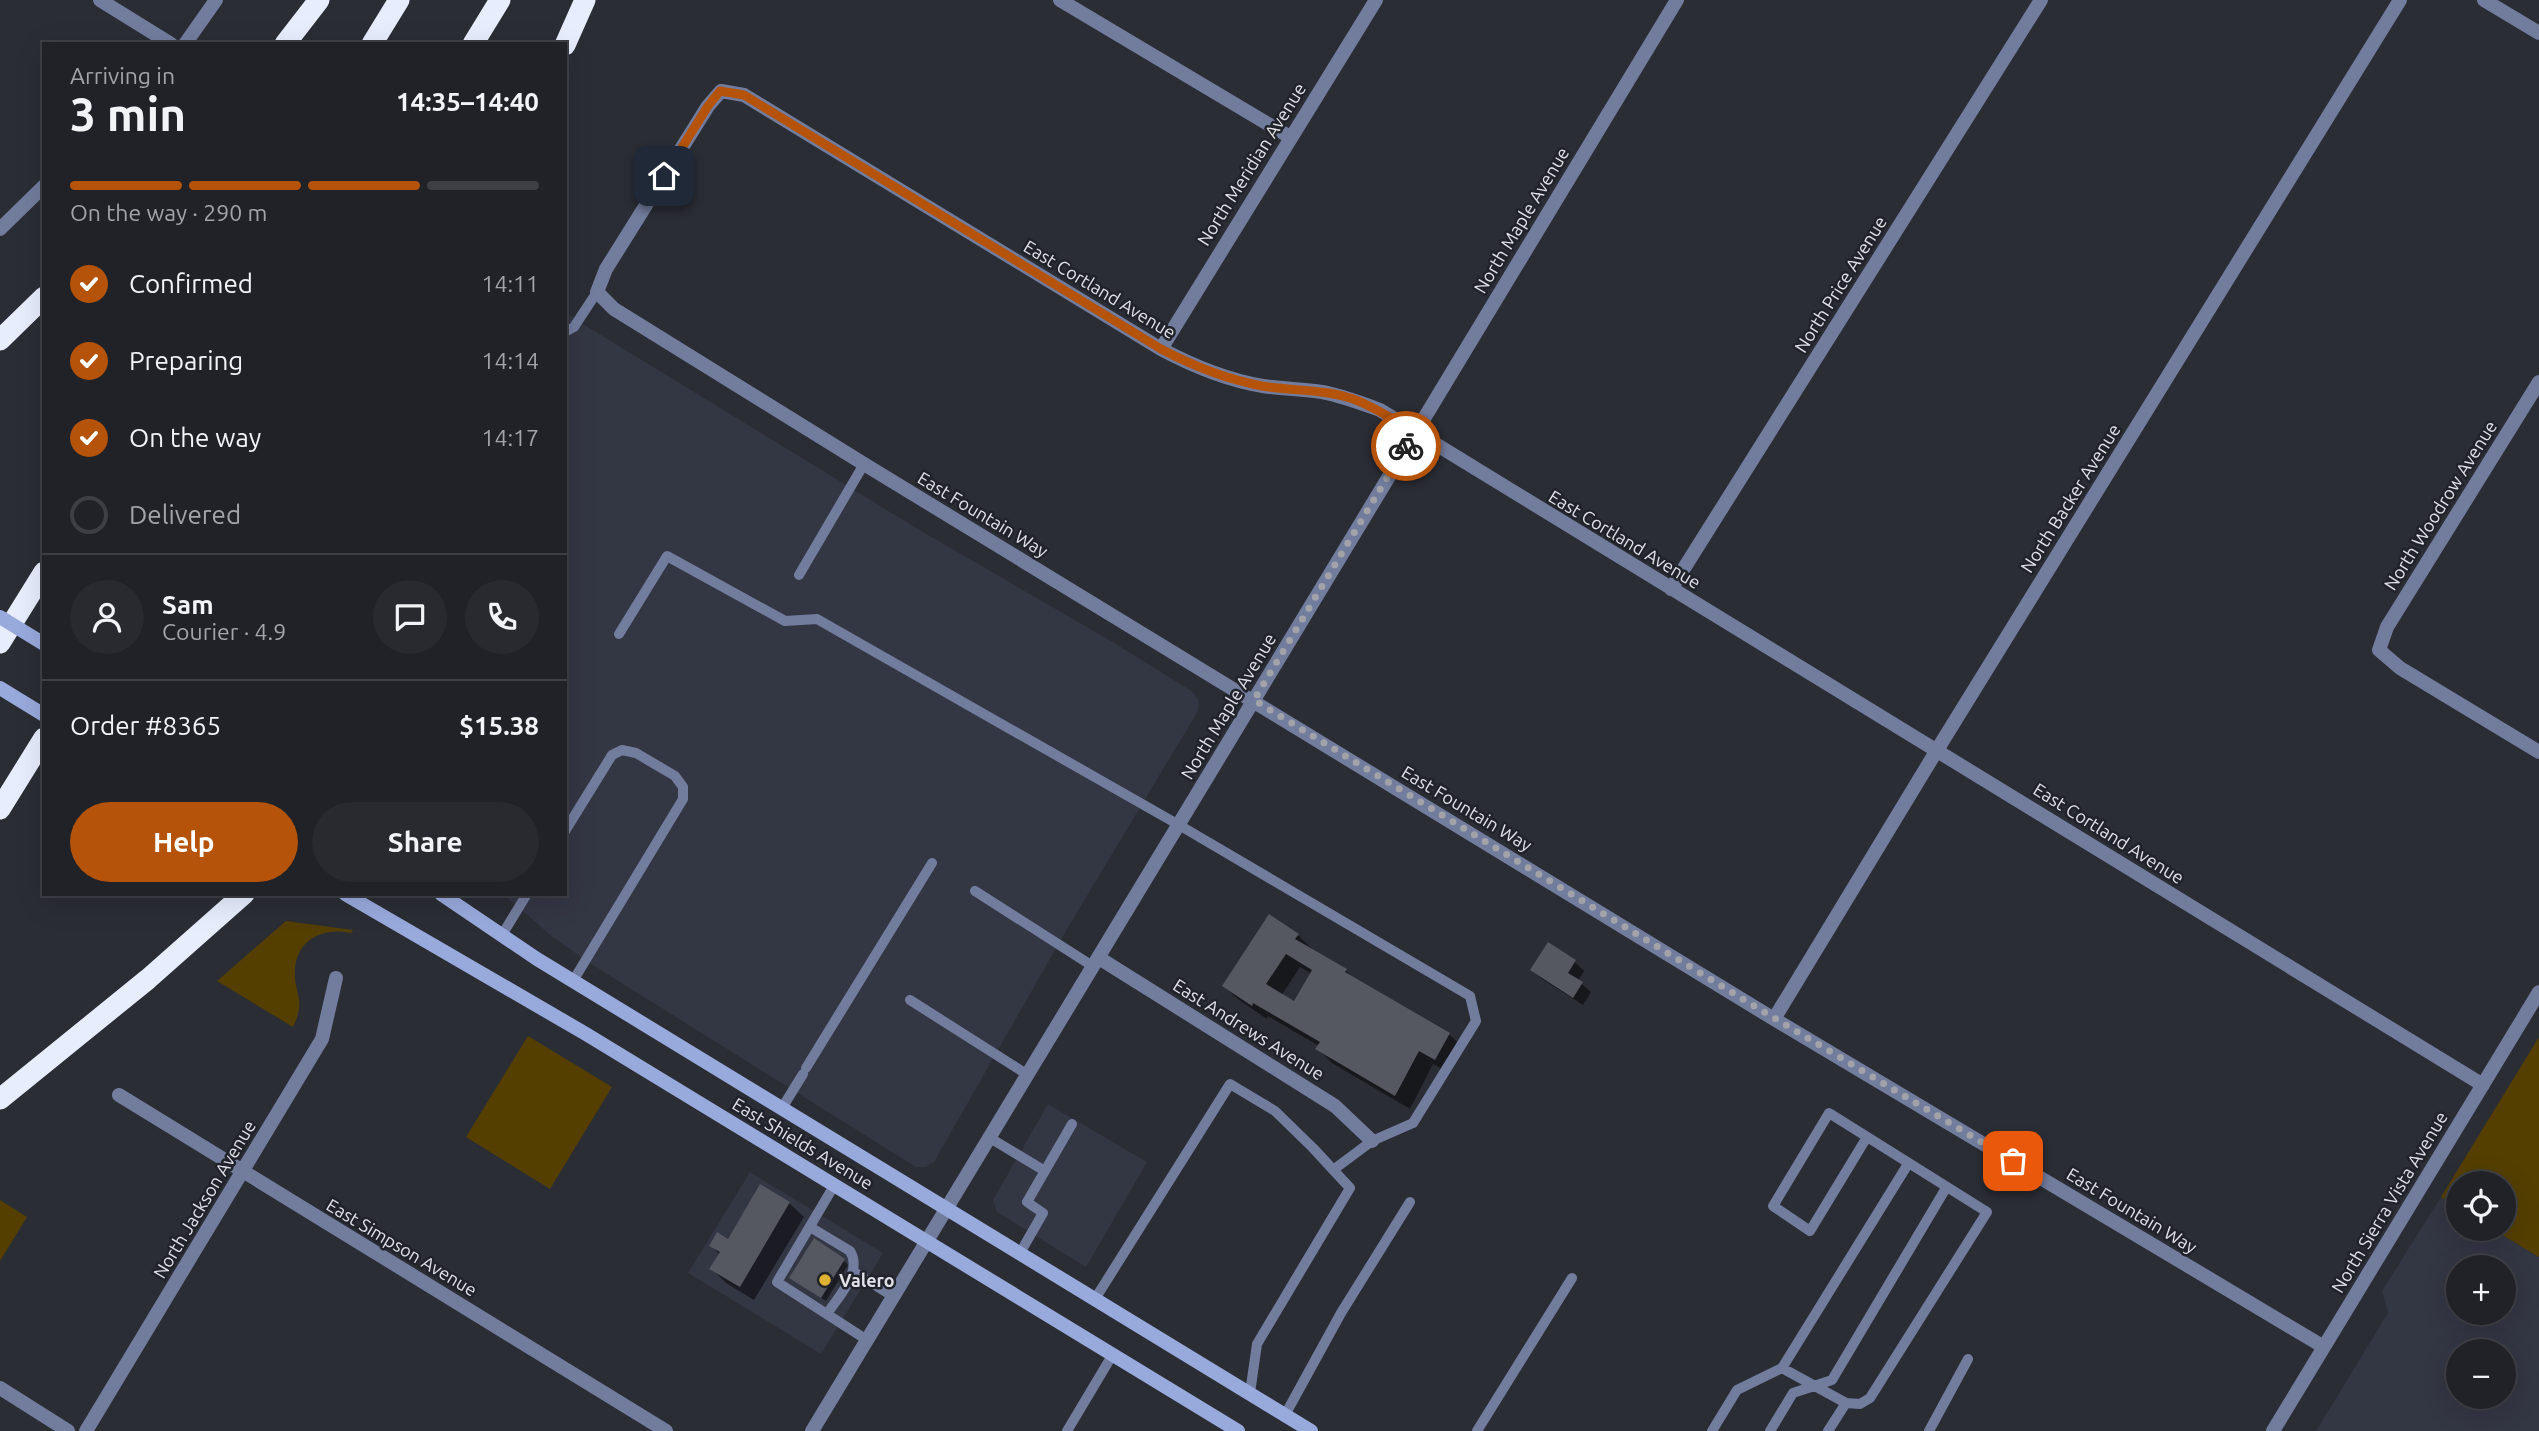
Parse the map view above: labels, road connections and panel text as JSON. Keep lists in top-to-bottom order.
{
  "streets": {
    "main road": ["East Shields Avenue"],
    "street": [
      "North Meridian Avenue",
      "North Maple Avenue",
      "North Price Avenue",
      "East Cortland Avenue",
      "North Backer Avenue",
      "North Woodrow Avenue",
      "East Fountain Way",
      "East Andrews Avenue",
      "North Jackson Avenue",
      "North Sierra Vista Avenue",
      "East Simpson Avenue"
    ]
  },
  "crossings": [
    ["North Meridian Avenue", "East Cortland Avenue"],
    ["North Maple Avenue", "East Cortland Avenue"],
    ["North Maple Avenue", "East Fountain Way"],
    ["North Maple Avenue", "East Andrews Avenue"],
    ["North Maple Avenue", "East Shields Avenue"],
    ["North Price Avenue", "East Cortland Avenue"],
    ["East Cortland Avenue", "North Backer Avenue"],
    ["East Cortland Avenue", "East Fountain Way"],
    ["East Cortland Avenue", "North Sierra Vista Avenue"],
    ["North Backer Avenue", "East Fountain Way"],
    ["East Fountain Way", "North Sierra Vista Avenue"],
    ["North Jackson Avenue", "East Simpson Avenue"]
  ],
  "places": ["Valero"],
  "page": {
    "heading": ["3 min", "Arriving in", "14:35–14:40"],
    "panel": [
      "Sam",
      "Courier · 4.9",
      "Order #8365",
      "$15.38"
    ],
    "bar": "On the way · 290 m",
    "list": [
      ["Confirmed", "14:11"],
      ["Preparing", "14:14"],
      ["On the way", "14:17"],
      "Delivered"
    ],
    "buttons": ["Help", "Share"],
    "map_buttons": ["+", "−"]
  }
}
